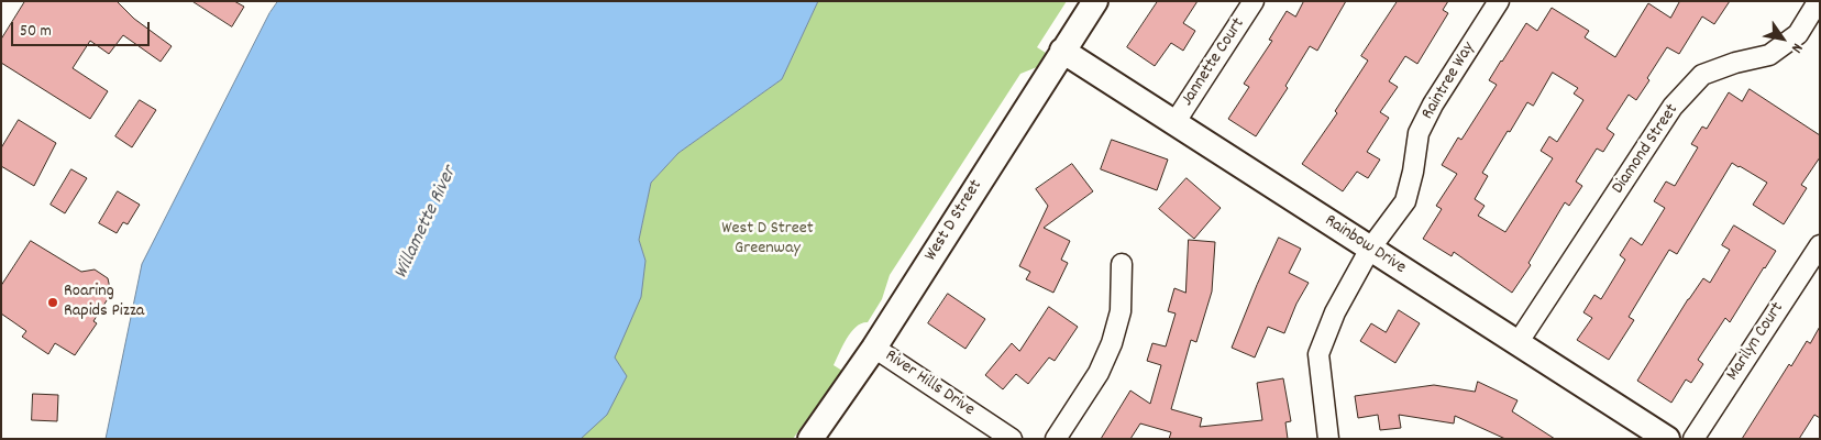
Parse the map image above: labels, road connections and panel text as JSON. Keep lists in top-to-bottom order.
{
  "streets": {
    "street": [
      "Jannette Court",
      "Raintree Way",
      "Diamond Street",
      "West D Street",
      "Rainbow Drive",
      "Marilyn Court",
      "River Hills Drive"
    ]
  },
  "crossings": [
    ["Jannette Court", "Rainbow Drive"],
    ["Raintree Way", "Rainbow Drive"],
    ["Diamond Street", "Rainbow Drive"],
    ["West D Street", "Rainbow Drive"],
    ["West D Street", "River Hills Drive"]
  ],
  "water": ["Willamette River"],
  "parks": ["West D Street Greenway"],
  "places": ["Roaring Rapids Pizza"],
  "scale_bar": "50 m",
  "north": "bottom right"
}
